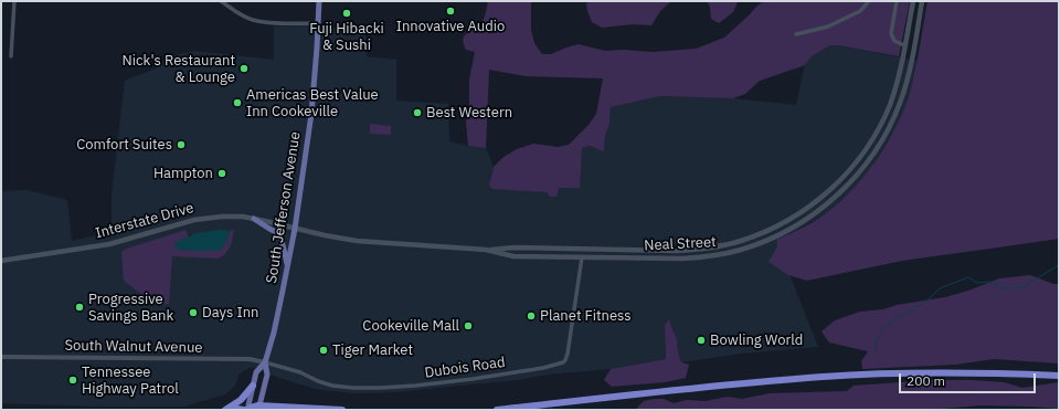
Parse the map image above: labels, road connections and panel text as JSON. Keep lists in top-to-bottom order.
{
  "streets": {
    "main road": ["South Jefferson Avenue", "Interstate Drive", "Neal Street"],
    "street": ["South Walnut Avenue", "Dubois Road"]
  },
  "crossings": [
    ["South Jefferson Avenue", "Interstate Drive"],
    ["South Jefferson Avenue", "Neal Street"],
    ["South Jefferson Avenue", "South Walnut Avenue"],
    ["South Jefferson Avenue", "Dubois Road"],
    ["Interstate Drive", "Neal Street"],
    ["Neal Street", "Dubois Road"],
    ["South Walnut Avenue", "Dubois Road"]
  ],
  "places": [
    "Innovative Audio",
    "Fuji Hibacki & Sushi",
    "Nick's Restaurant & Lounge",
    "Americas Best Value Inn Cookeville",
    "Best Western",
    "Comfort Suites",
    "Hampton",
    "Progressive Savings Bank",
    "Days Inn",
    "Planet Fitness",
    "Cookeville Mall",
    "Bowling World",
    "Tiger Market",
    "Tennessee Highway Patrol"
  ],
  "scale_bar": "200 m"
}
